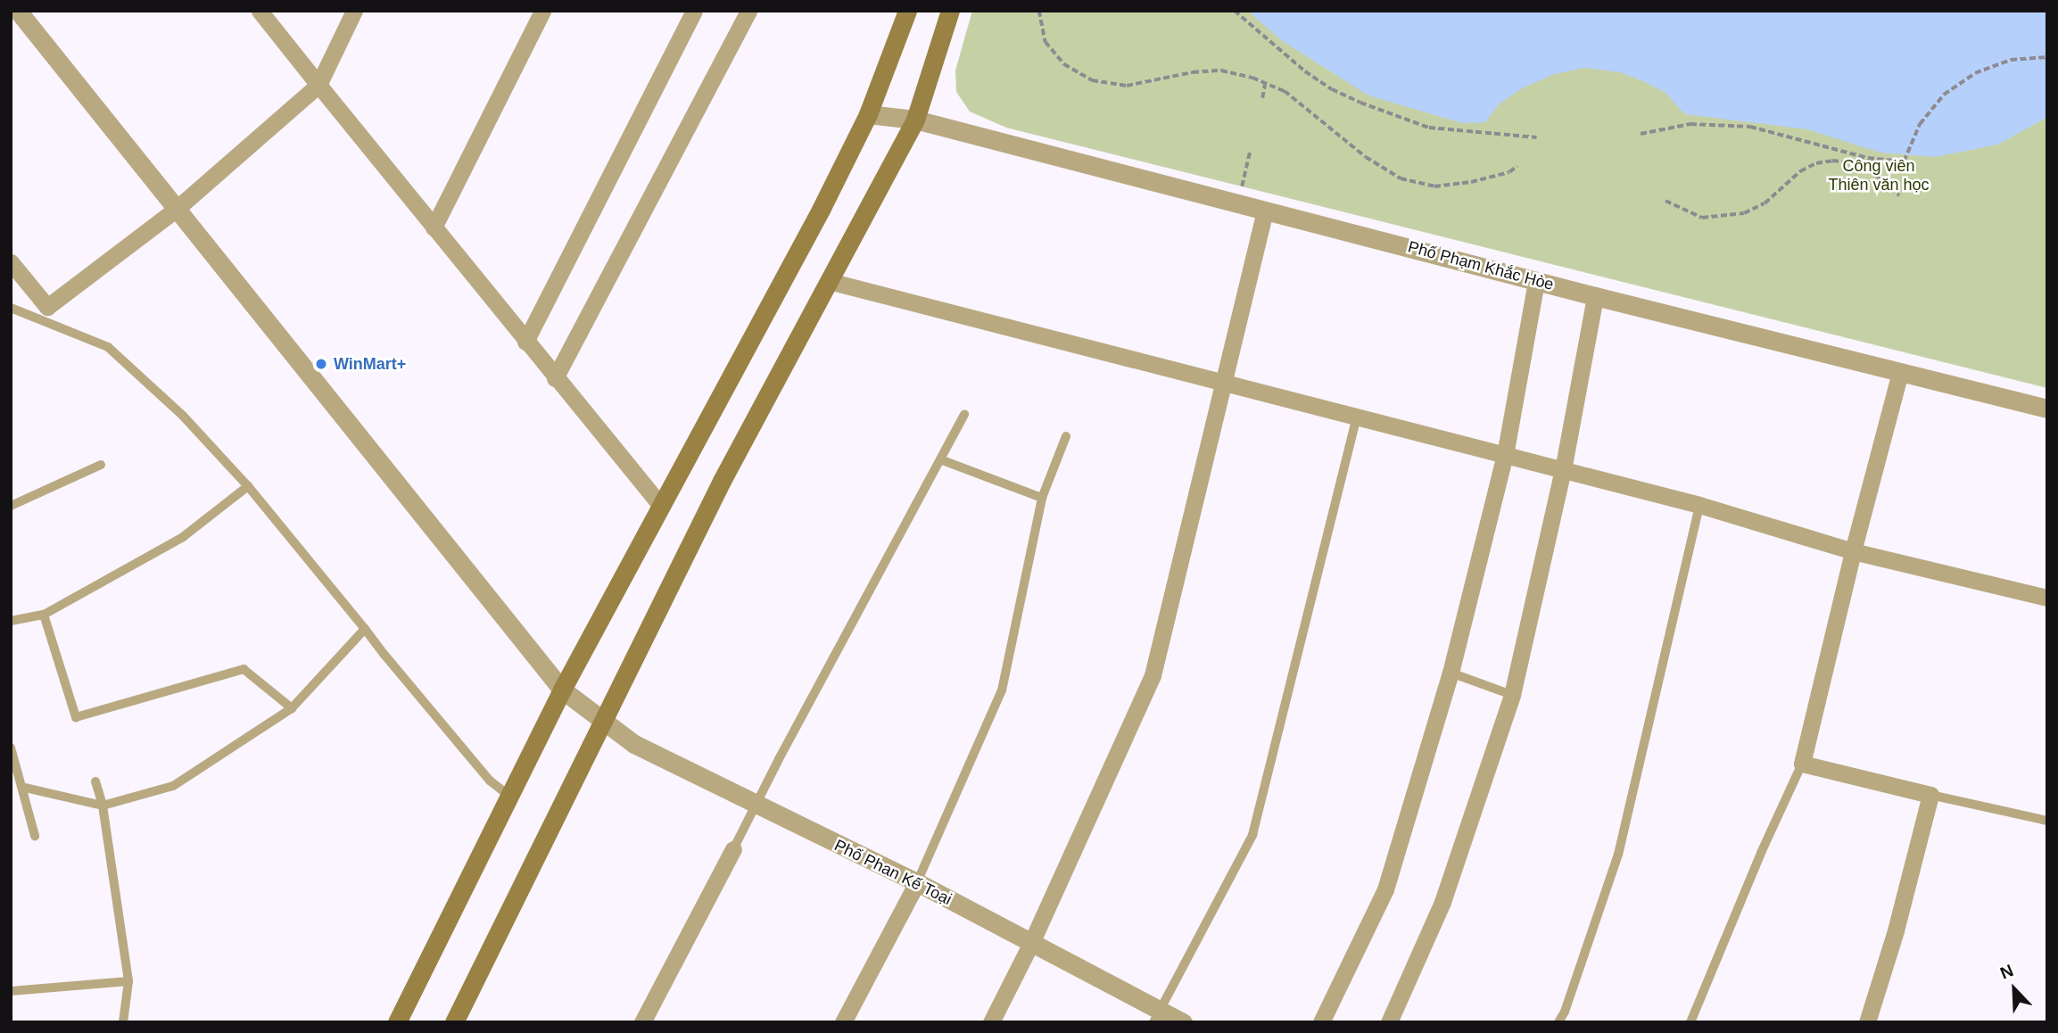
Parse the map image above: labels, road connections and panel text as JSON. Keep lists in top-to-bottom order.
{
  "streets": {
    "street": ["Phố Phạm Khắc Hòe", "Phố Phan Kế Toại"]
  },
  "parks": ["Công viên Thiên văn học"],
  "places": ["WinMart+"],
  "north": "top left"
}
